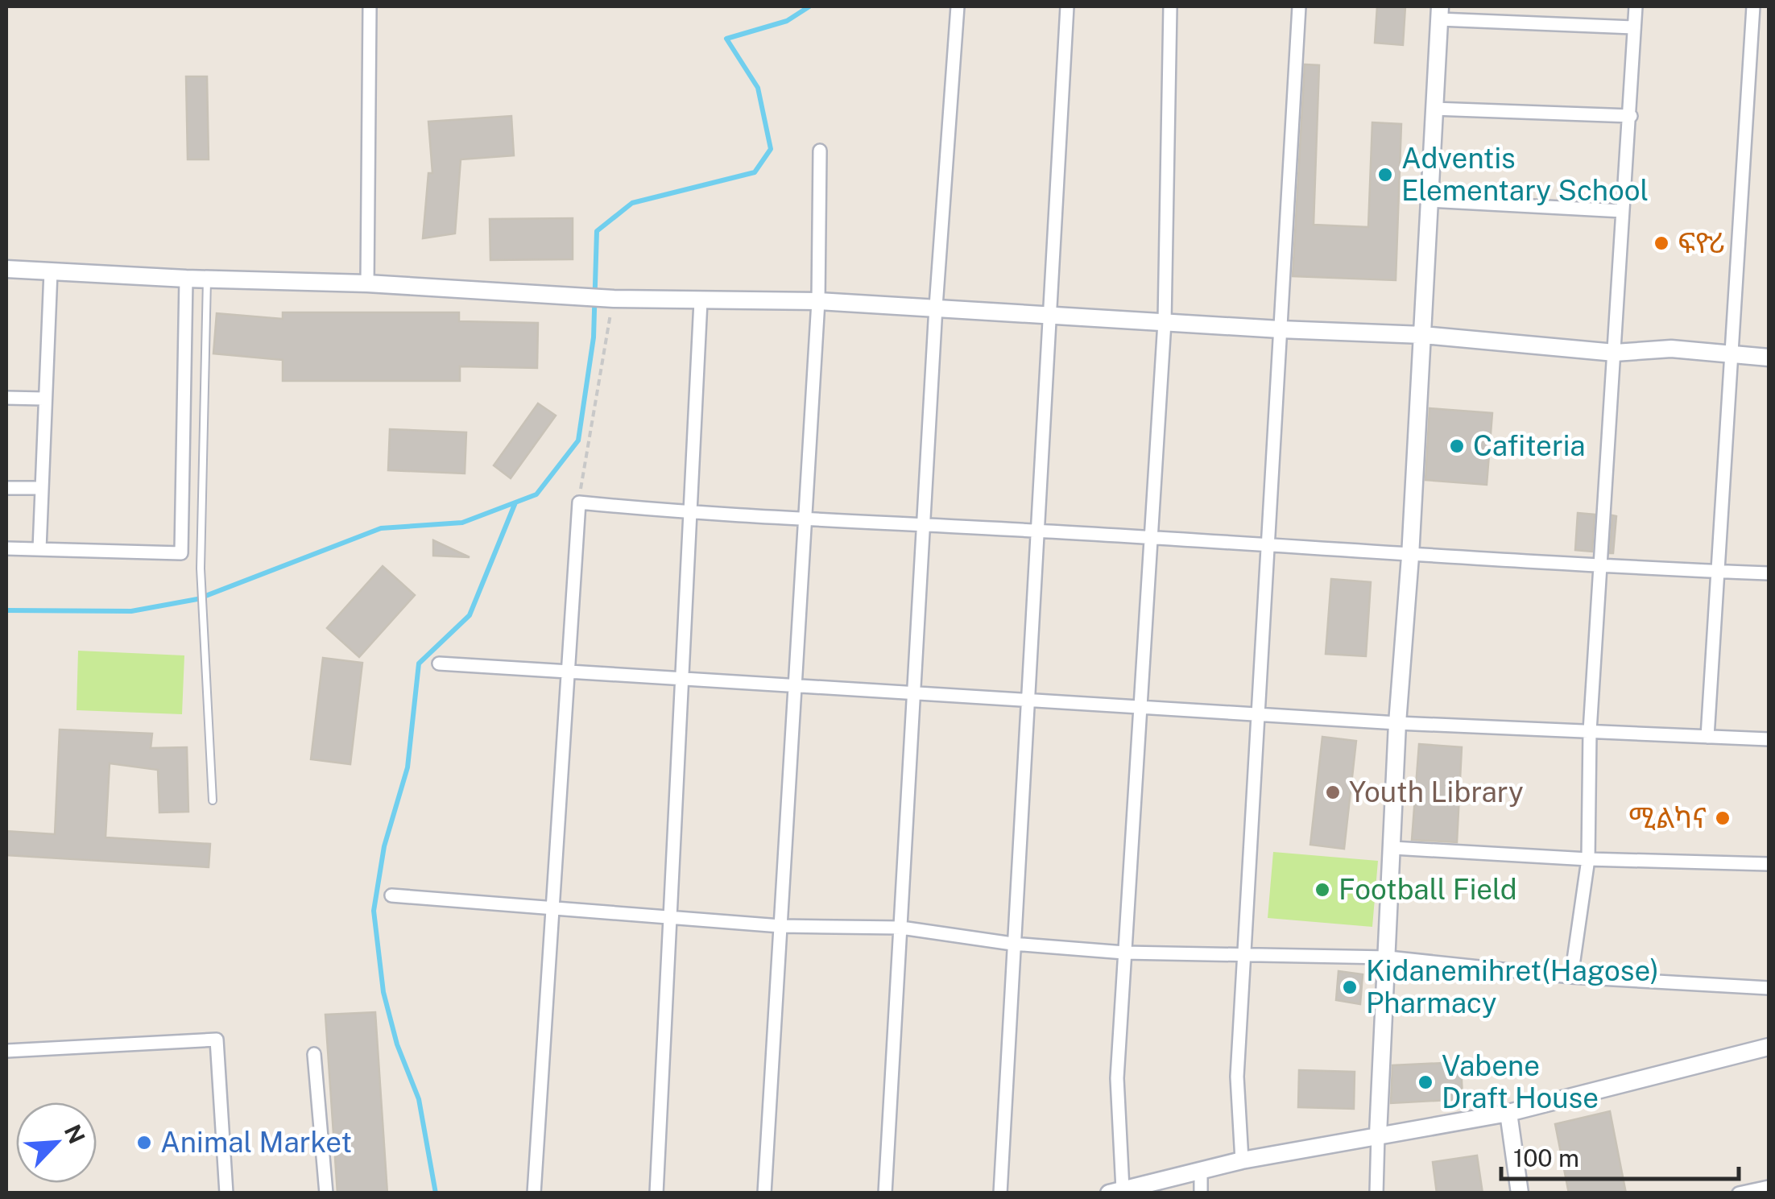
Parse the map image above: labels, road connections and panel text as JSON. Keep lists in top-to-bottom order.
{
  "places": [
    "Adventis Elementary School",
    "ፍዮሪ",
    "Cafiteria",
    "Youth Library",
    "ሚልካና",
    "Football Field",
    "Kidanemihret(Hagose) Pharmacy",
    "Vabene Draft House",
    "Animal Market"
  ],
  "scale_bar": "100 m",
  "north": "top right"
}
